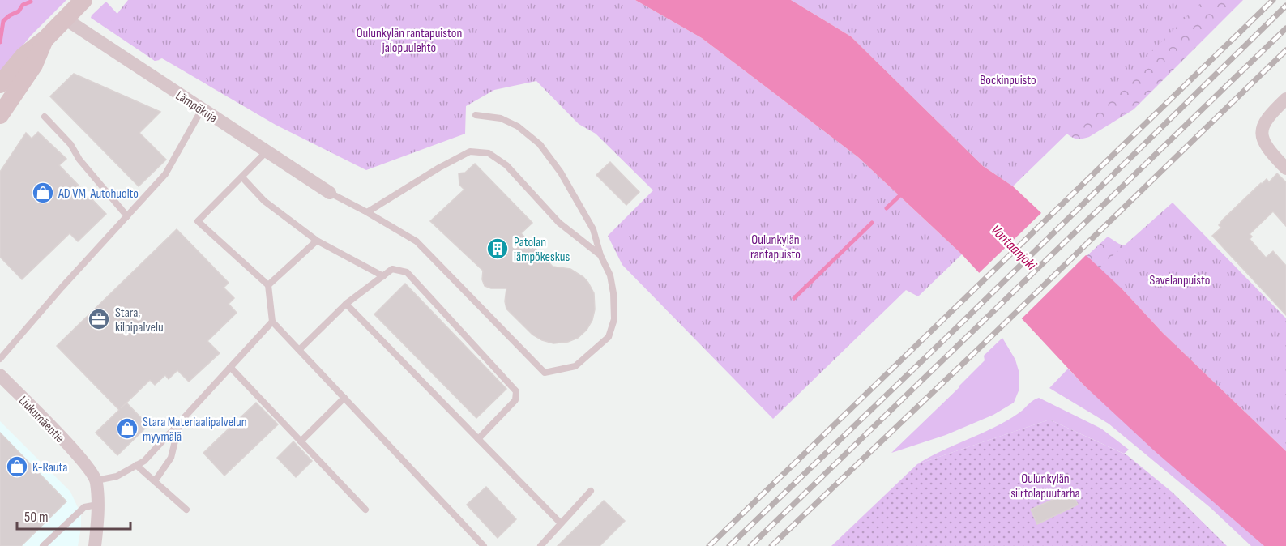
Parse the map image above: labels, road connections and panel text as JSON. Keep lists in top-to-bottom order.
{
  "streets": {
    "street": ["Lämpökuja", "Liukumäentie"]
  },
  "water": ["Vantaanjoki"],
  "parks": [
    "Oulunkylän rantapuiston jalopuulehto",
    "Bockinpuisto",
    "Oulunkylän rantapuisto",
    "Savelanpuisto",
    "Oulunkylän siirtolapuutarha"
  ],
  "places": {
    "shop": ["AD VM-Autohuolto", "Stara Materiaalipalvelun myymälä", "K-Rauta"],
    "building": ["Patolan lämpökeskus"],
    "office": ["Stara, kilpipalvelu"]
  },
  "scale_bar": "50 m"
}
